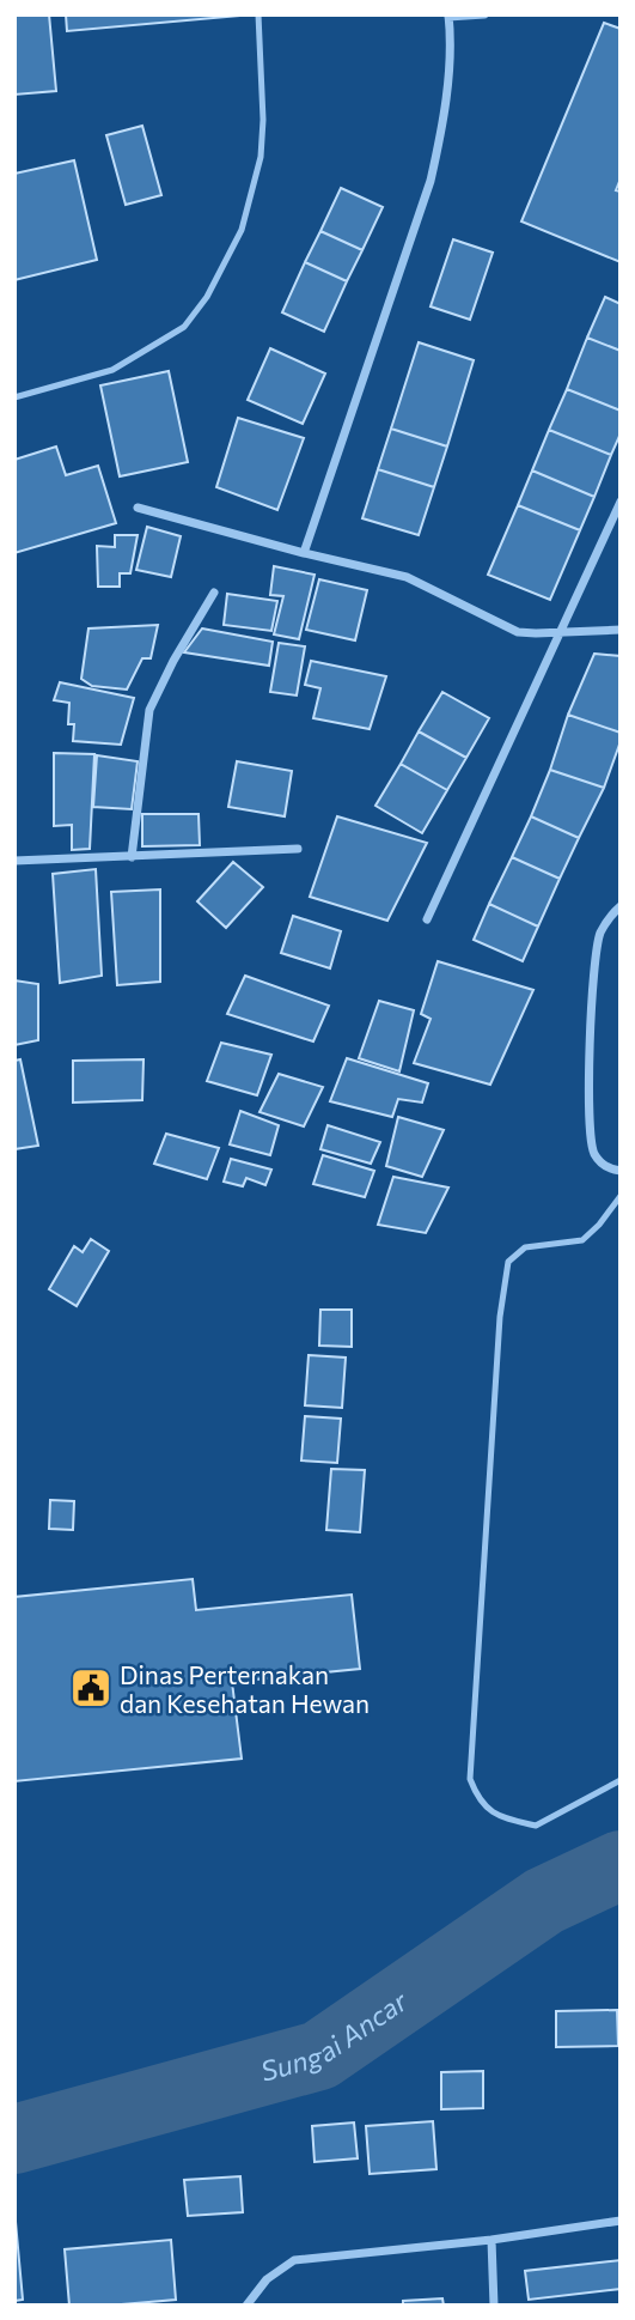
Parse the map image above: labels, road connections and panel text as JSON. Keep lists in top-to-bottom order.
{
  "water": ["Sungai Ancar"],
  "places": {
    "public building": ["Dinas Perternakan dan Kesehatan Hewan"]
  }
}
